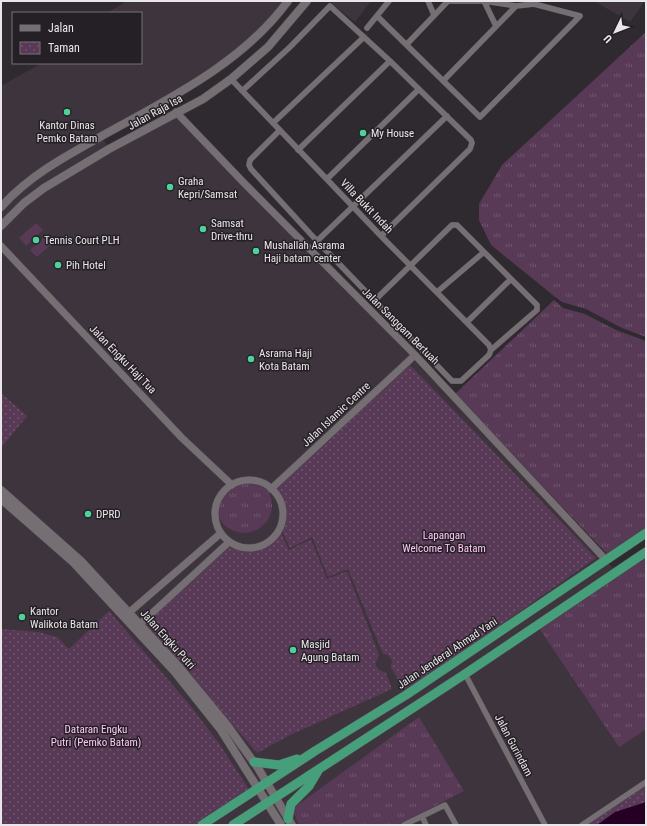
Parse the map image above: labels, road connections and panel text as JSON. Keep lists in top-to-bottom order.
{
  "streets": {
    "highway": ["Jalan Jenderal Ahmad Yani"],
    "main road": ["Jalan Raja Isa", "Jalan Engku Putri"],
    "street": [
      "Villa Bukit Indah",
      "Jalan Sanggam Bertuah",
      "Jalan Engku Haji Tua",
      "Jalan Islamic Centre",
      "Jalan Gurindam"
    ]
  },
  "crossings": [
    ["Jalan Raja Isa", "Villa Bukit Indah"],
    ["Jalan Raja Isa", "Jalan Sanggam Bertuah"],
    ["Jalan Sanggam Bertuah", "Jalan Islamic Centre"],
    ["Jalan Sanggam Bertuah", "Jalan Jenderal Ahmad Yani"],
    ["Jalan Engku Haji Tua", "Jalan Islamic Centre"],
    ["Jalan Engku Putri", "Jalan Jenderal Ahmad Yani"]
  ],
  "parks": ["Lapangan Welcome To Batam", "Dataran Engku Putri (Pemko Batam)"],
  "places": [
    "Kantor Dinas Pemko Batam",
    "My House",
    "Graha Kepri/Samsat",
    "Samsat Drive-thru",
    "Tennis Court PLH",
    "Mushallah Asrama Haji batam center",
    "Pih Hotel",
    "Asrama Haji Kota Batam",
    "DPRD",
    "Kantor Walikota Batam",
    "Masjid Agung Batam"
  ],
  "legend": ["Jalan", "Taman"],
  "north": "bottom left"
}
